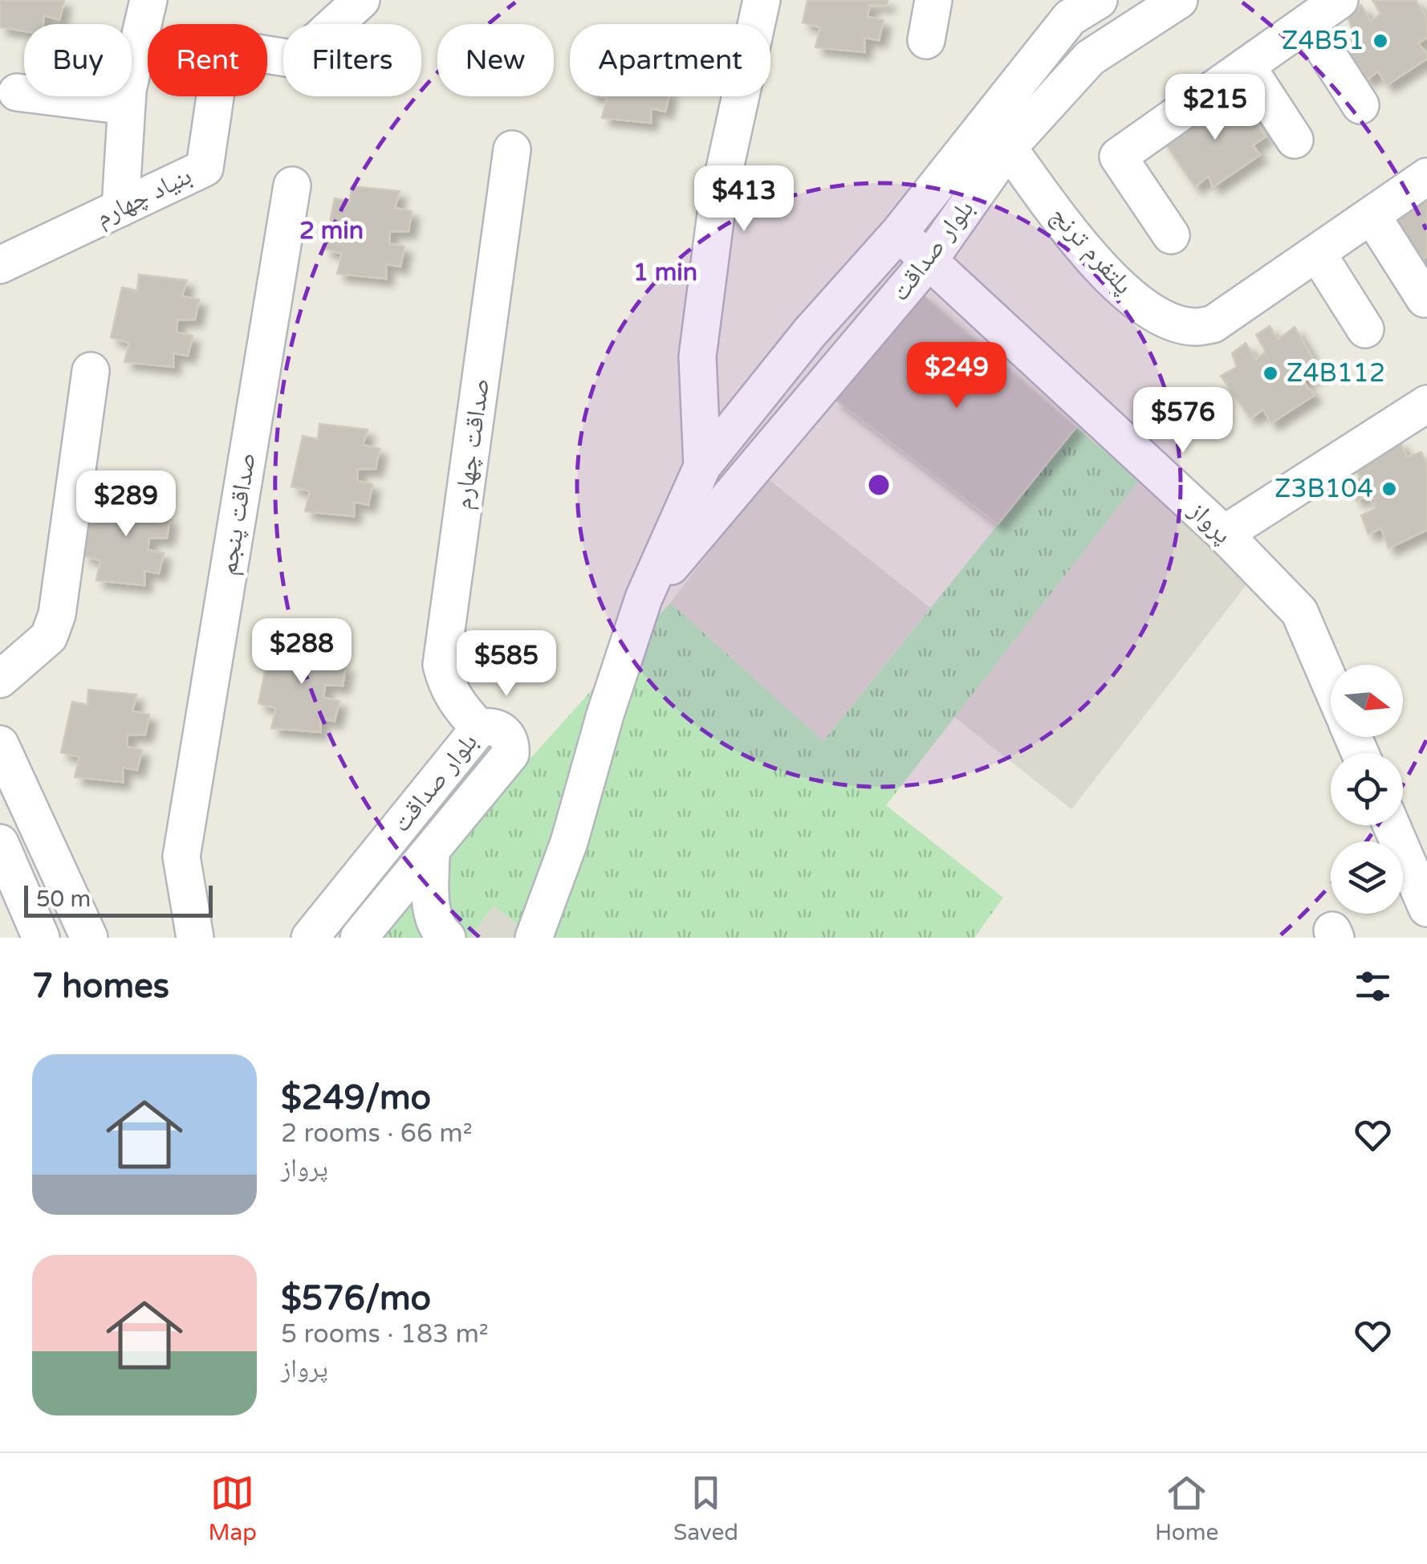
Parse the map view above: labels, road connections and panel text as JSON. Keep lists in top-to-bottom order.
{
  "streets": {
    "street": [
      "بنیاد چهارم",
      "بلوار صداقت",
      "پلتفرم ترنج",
      "صداقت چهارم",
      "صداقت پنجم",
      "پرواز"
    ]
  },
  "crossings": [
    ["بلوار صداقت", "پلتفرم ترنج"],
    ["بلوار صداقت", "صداقت چهارم"],
    ["بلوار صداقت", "پرواز"]
  ],
  "places": ["Z4B51", "Z4B112", "Z3B104"],
  "scale_bar": "50 m",
  "north": "right",
  "page": {
    "chip": [
      "Buy",
      "Rent",
      "Filters",
      "New",
      "Apartment"
    ],
    "price": [
      "$215",
      "$413",
      "$249",
      "$576",
      "$289",
      "$288",
      "$585"
    ],
    "scale": "50 m",
    "heading": "7 homes",
    "list": [
      {
        "name": "$249/mo",
        "note": "2 rooms · 66 m² · پرواز"
      },
      {
        "name": "$576/mo",
        "note": "5 rooms · 183 m² · پرواز"
      }
    ],
    "tabs": ["Map", "Saved", "Home"]
  },
  "rings": ["2 min", "1 min"]
}
